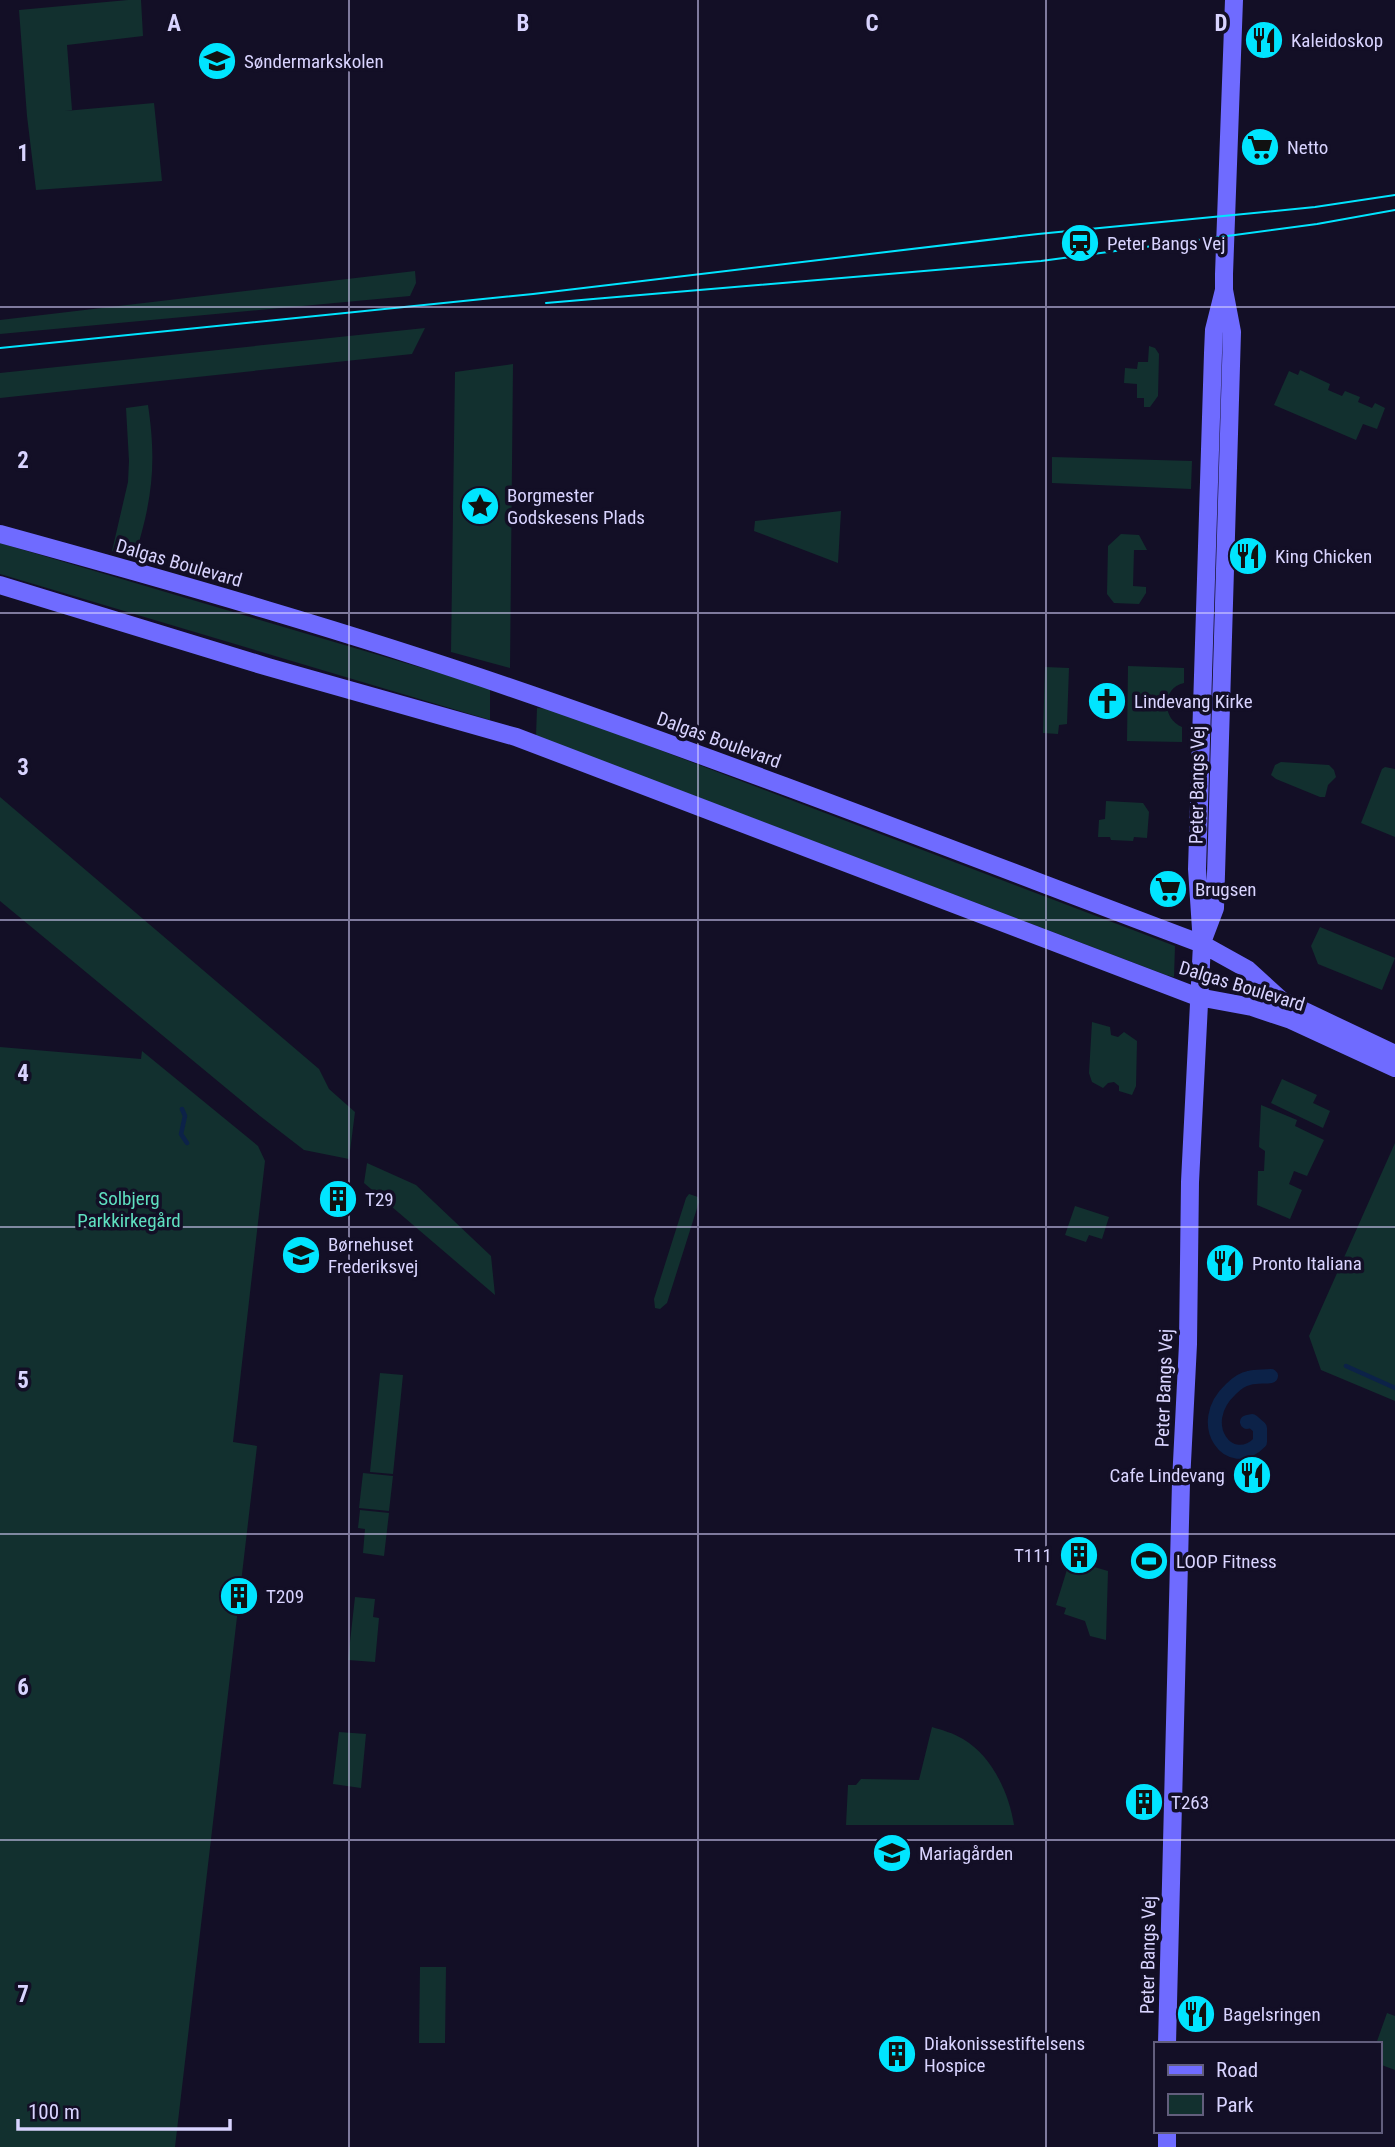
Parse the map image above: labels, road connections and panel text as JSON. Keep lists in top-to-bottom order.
{
  "streets": {
    "street": ["Dalgas Boulevard", "Peter Bangs Vej"]
  },
  "crossings": [
    ["Dalgas Boulevard", "Peter Bangs Vej"]
  ],
  "parks": ["Solbjerg Parkkirkegård"],
  "places": {
    "restaurant": [
      "Kaleidoskop",
      "King Chicken",
      "Pronto Italiana",
      "Cafe Lindevang",
      "Bagelsringen"
    ],
    "school or university": ["Søndermarkskolen", "Børnehuset Frederiksvej", "Mariagården"],
    "supermarket": ["Netto", "Brugsen"],
    "station": ["Peter Bangs Vej"],
    "place": ["Borgmester Godskesens Plads"],
    "church": ["Lindevang Kirke"],
    "building": [
      "T29",
      "T111",
      "T209",
      "T263",
      "Diakonissestiftelsens Hospice"
    ],
    "sports": ["LOOP Fitness"]
  },
  "legend": ["Road", "Park"],
  "scale_bar": "100 m",
  "grid": {
    "columns": [
      "A",
      "B",
      "C",
      "D"
    ],
    "rows": [
      "1",
      "2",
      "3",
      "4",
      "5",
      "6",
      "7"
    ]
  }
}
